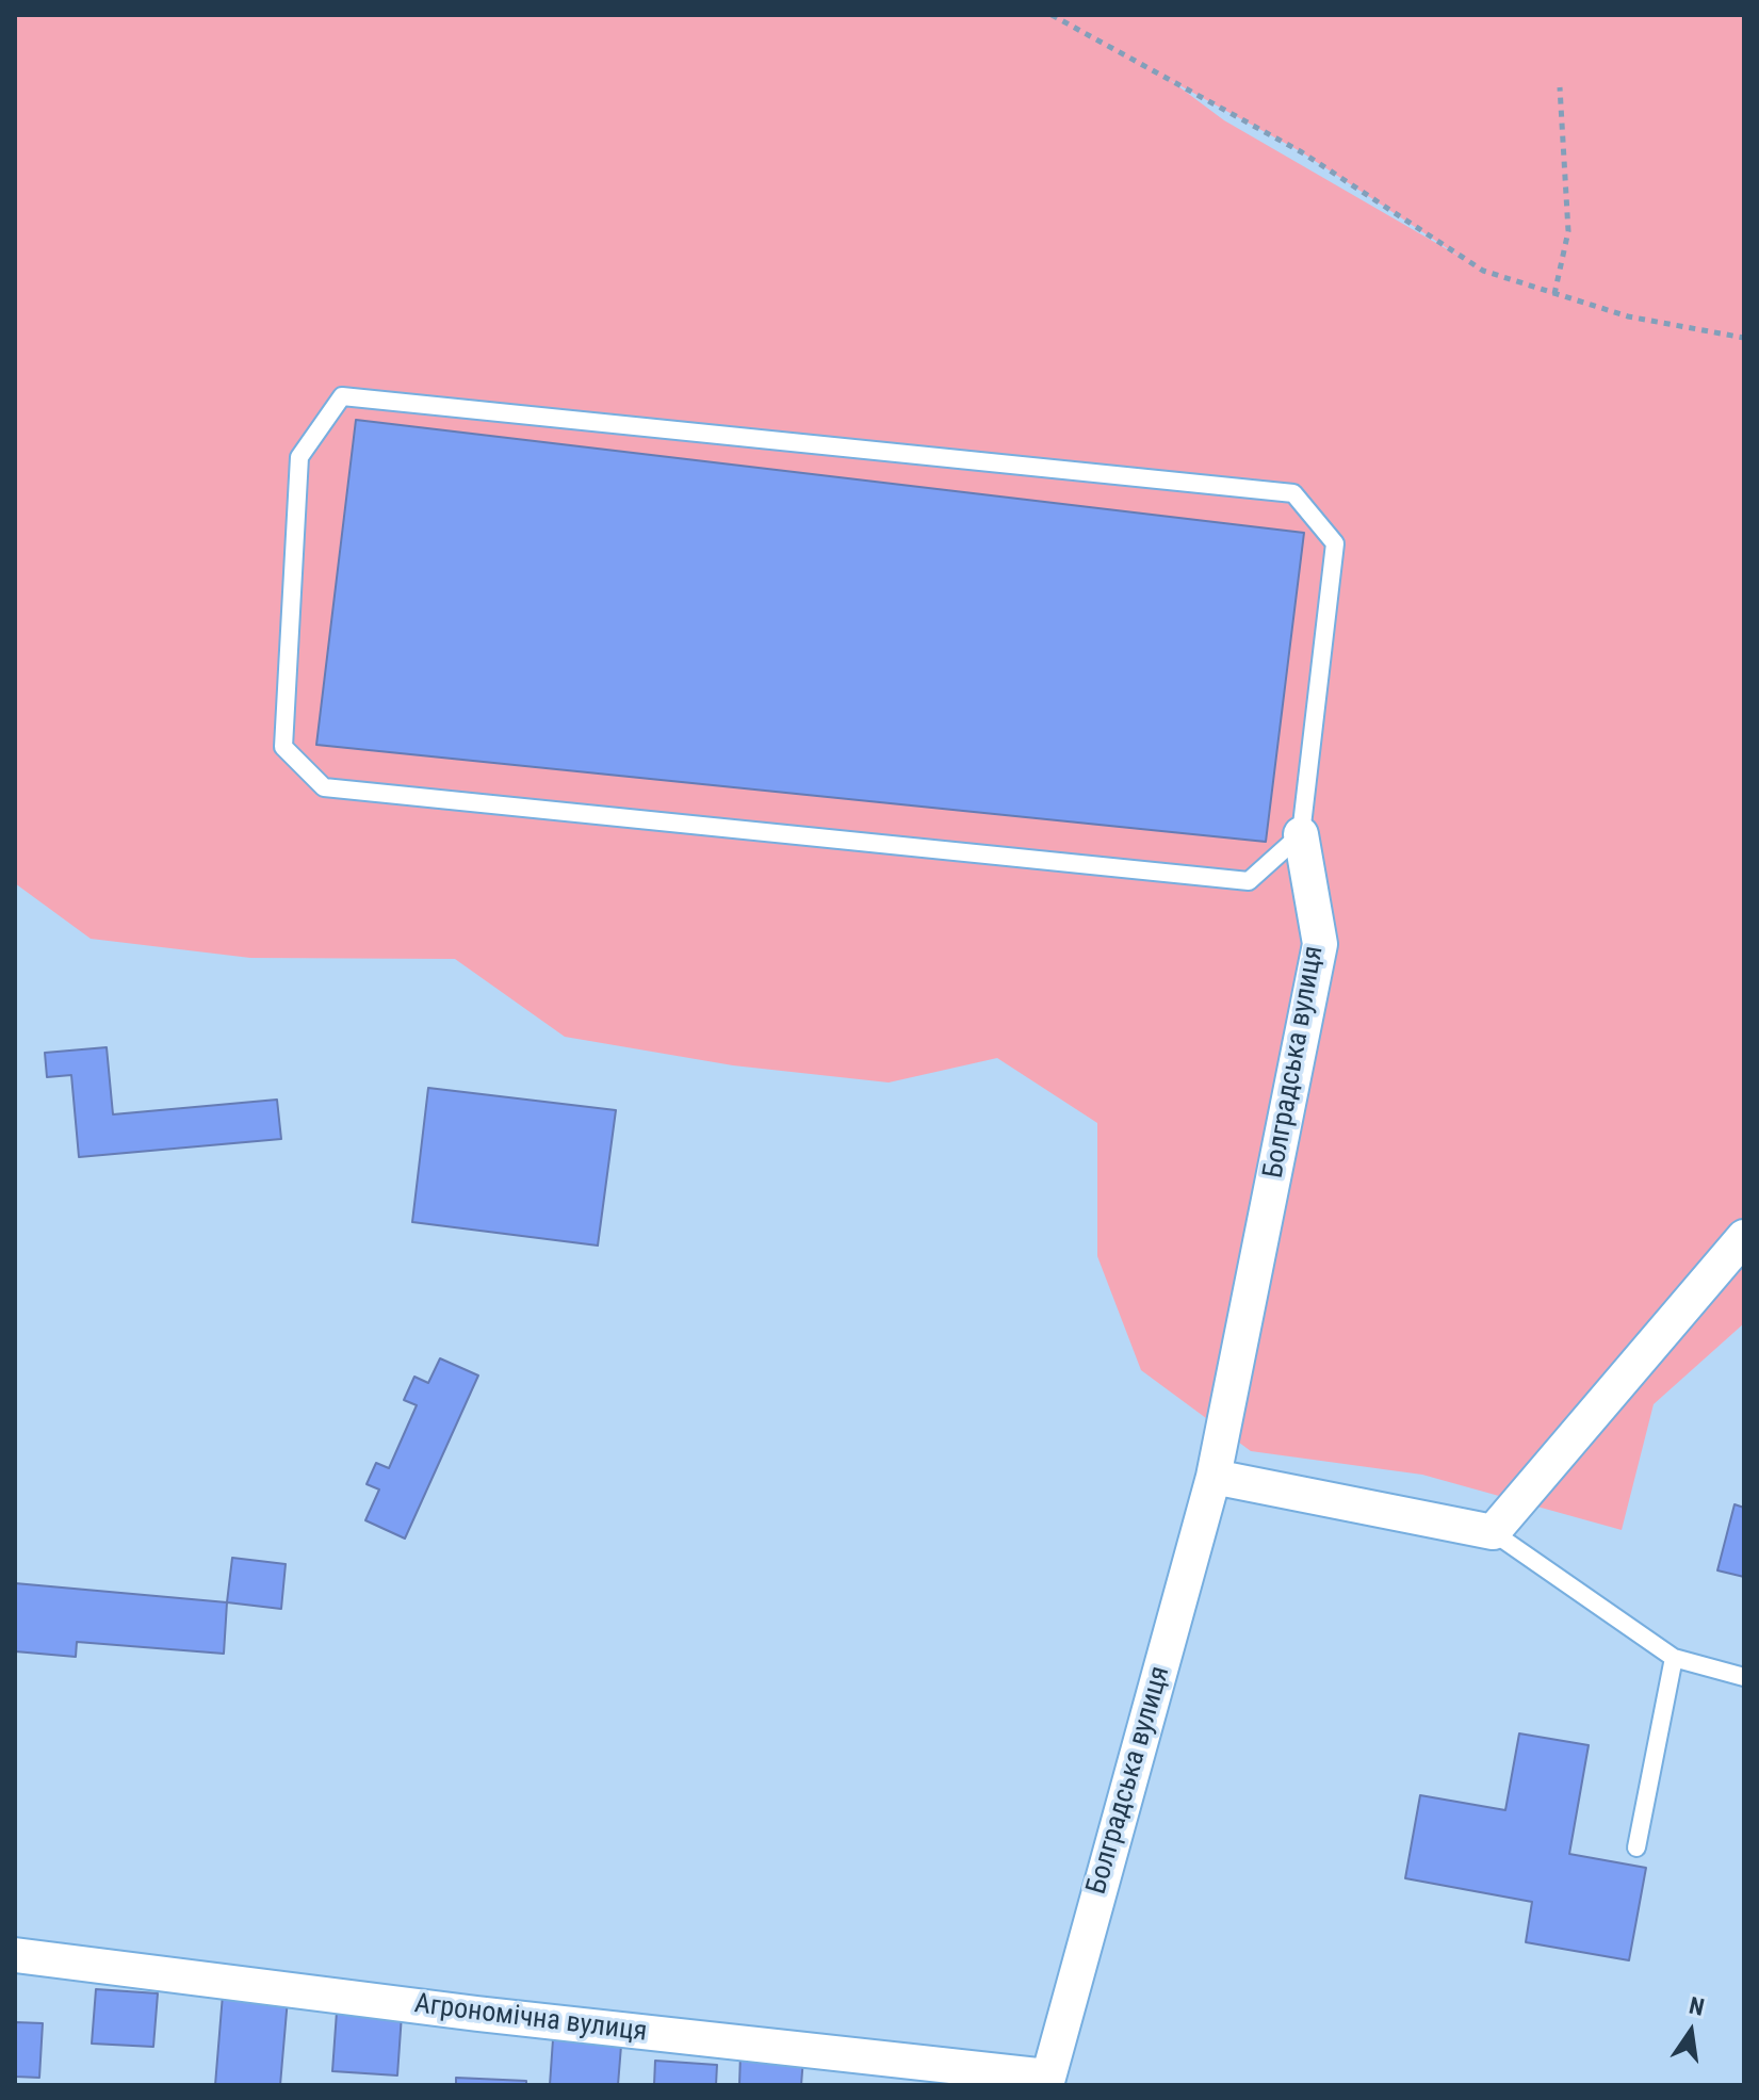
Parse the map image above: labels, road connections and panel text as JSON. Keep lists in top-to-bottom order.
{
  "streets": {
    "street": ["Болградська вулиця", "Агрономічна вулиця"]
  },
  "crossings": [
    ["Болградська вулиця", "Агрономічна вулиця"]
  ],
  "north": "top"
}
